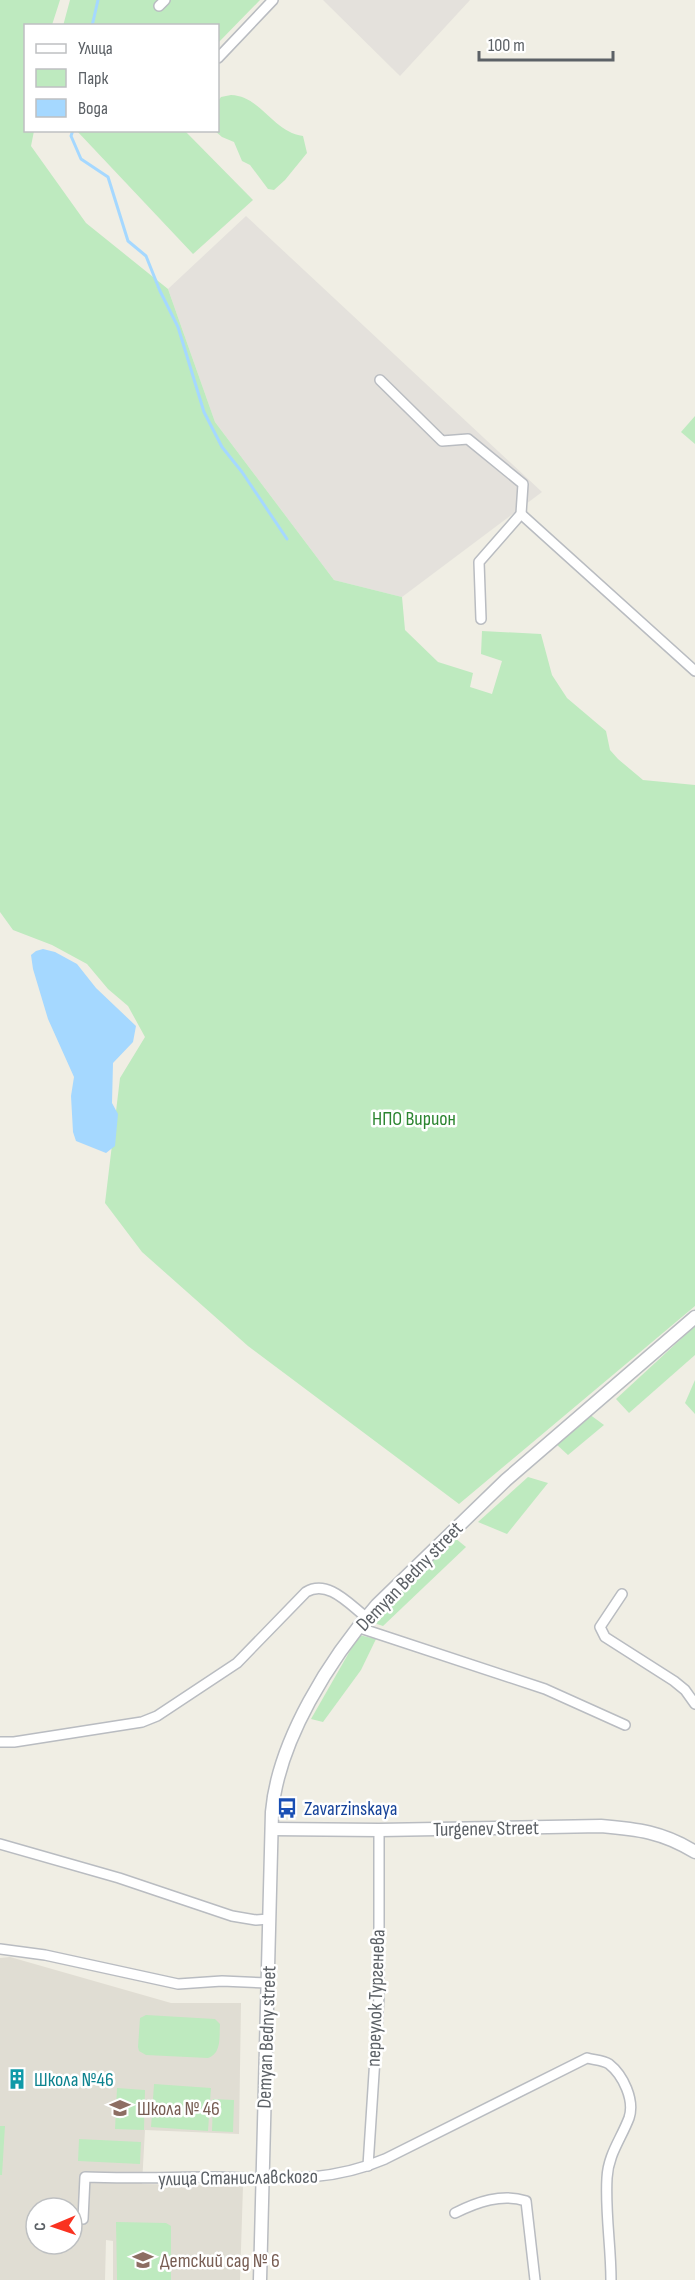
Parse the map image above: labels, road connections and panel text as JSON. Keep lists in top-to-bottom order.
{
  "streets": {
    "street": [
      "Demyan Bedny street",
      "Turgenev Street",
      "переулок Тургенева",
      "улица Станиславского"
    ]
  },
  "crossings": [
    ["Demyan Bedny street", "Turgenev Street"],
    ["Demyan Bedny street", "улица Станиславского"],
    ["Turgenev Street", "переулок Тургенева"],
    ["переулок Тургенева", "улица Станиславского"]
  ],
  "parks": ["НПО Вирион"],
  "places": {
    "bus stop": ["Zavarzinskaya"],
    "building": ["Школа №46"],
    "school or university": ["Школа № 46", "Детский сад № 6"]
  },
  "legend": ["Улица", "Парк", "Вода"],
  "scale_bar": "100 m",
  "north": "left"
}
